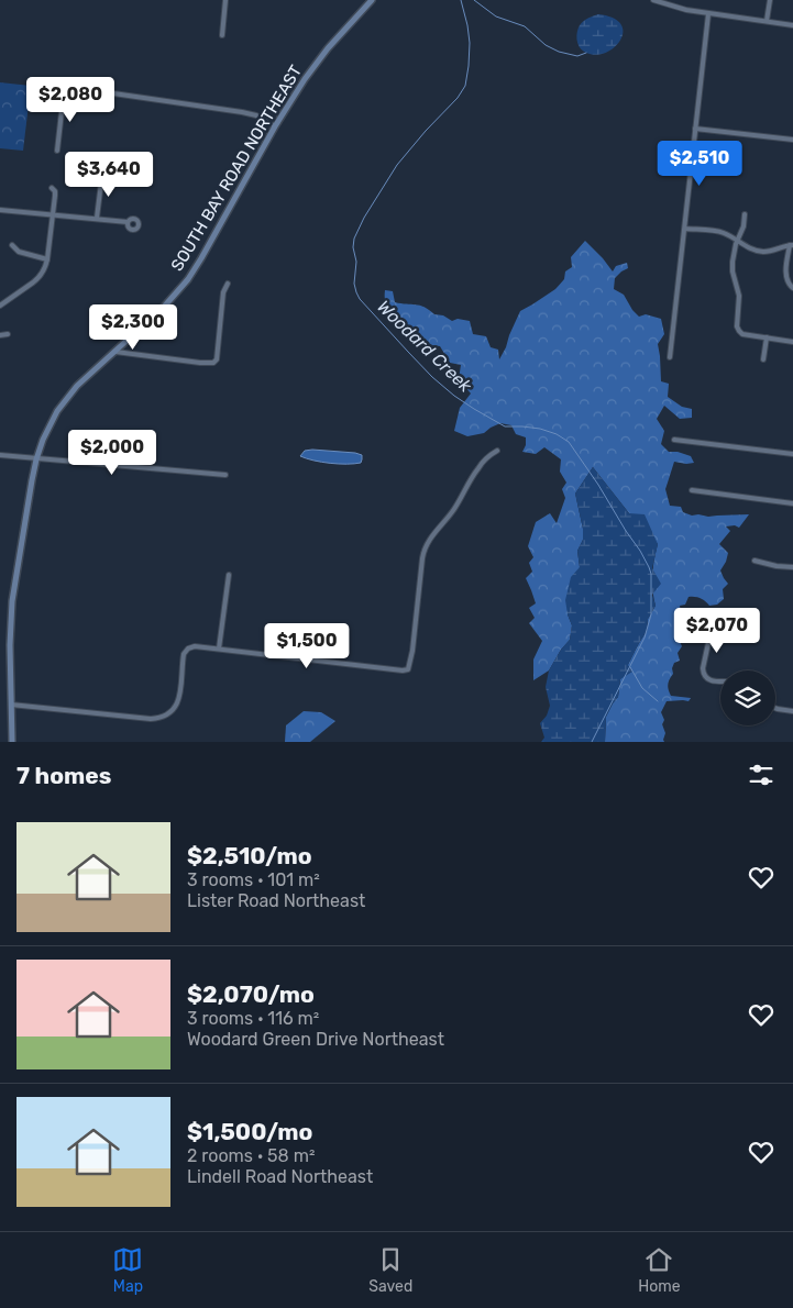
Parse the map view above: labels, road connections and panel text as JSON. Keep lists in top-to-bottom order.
{
  "streets": {
    "street": ["SOUTH BAY ROAD NORTHEAST"]
  },
  "water": ["Woodard Creek"],
  "page": {
    "price": [
      "$2,080",
      "$2,510",
      "$3,640",
      "$2,300",
      "$2,000",
      "$2,070",
      "$1,500"
    ],
    "heading": "7 homes",
    "list": [
      {
        "name": "$2,510/mo",
        "note": "3 rooms · 101 m² · Lister Road Northeast"
      },
      {
        "name": "$2,070/mo",
        "note": "3 rooms · 116 m² · Woodard Green Drive Northeast"
      },
      {
        "name": "$1,500/mo",
        "note": "2 rooms · 58 m² · Lindell Road Northeast"
      }
    ],
    "tabs": ["Map", "Saved", "Home"]
  }
}
